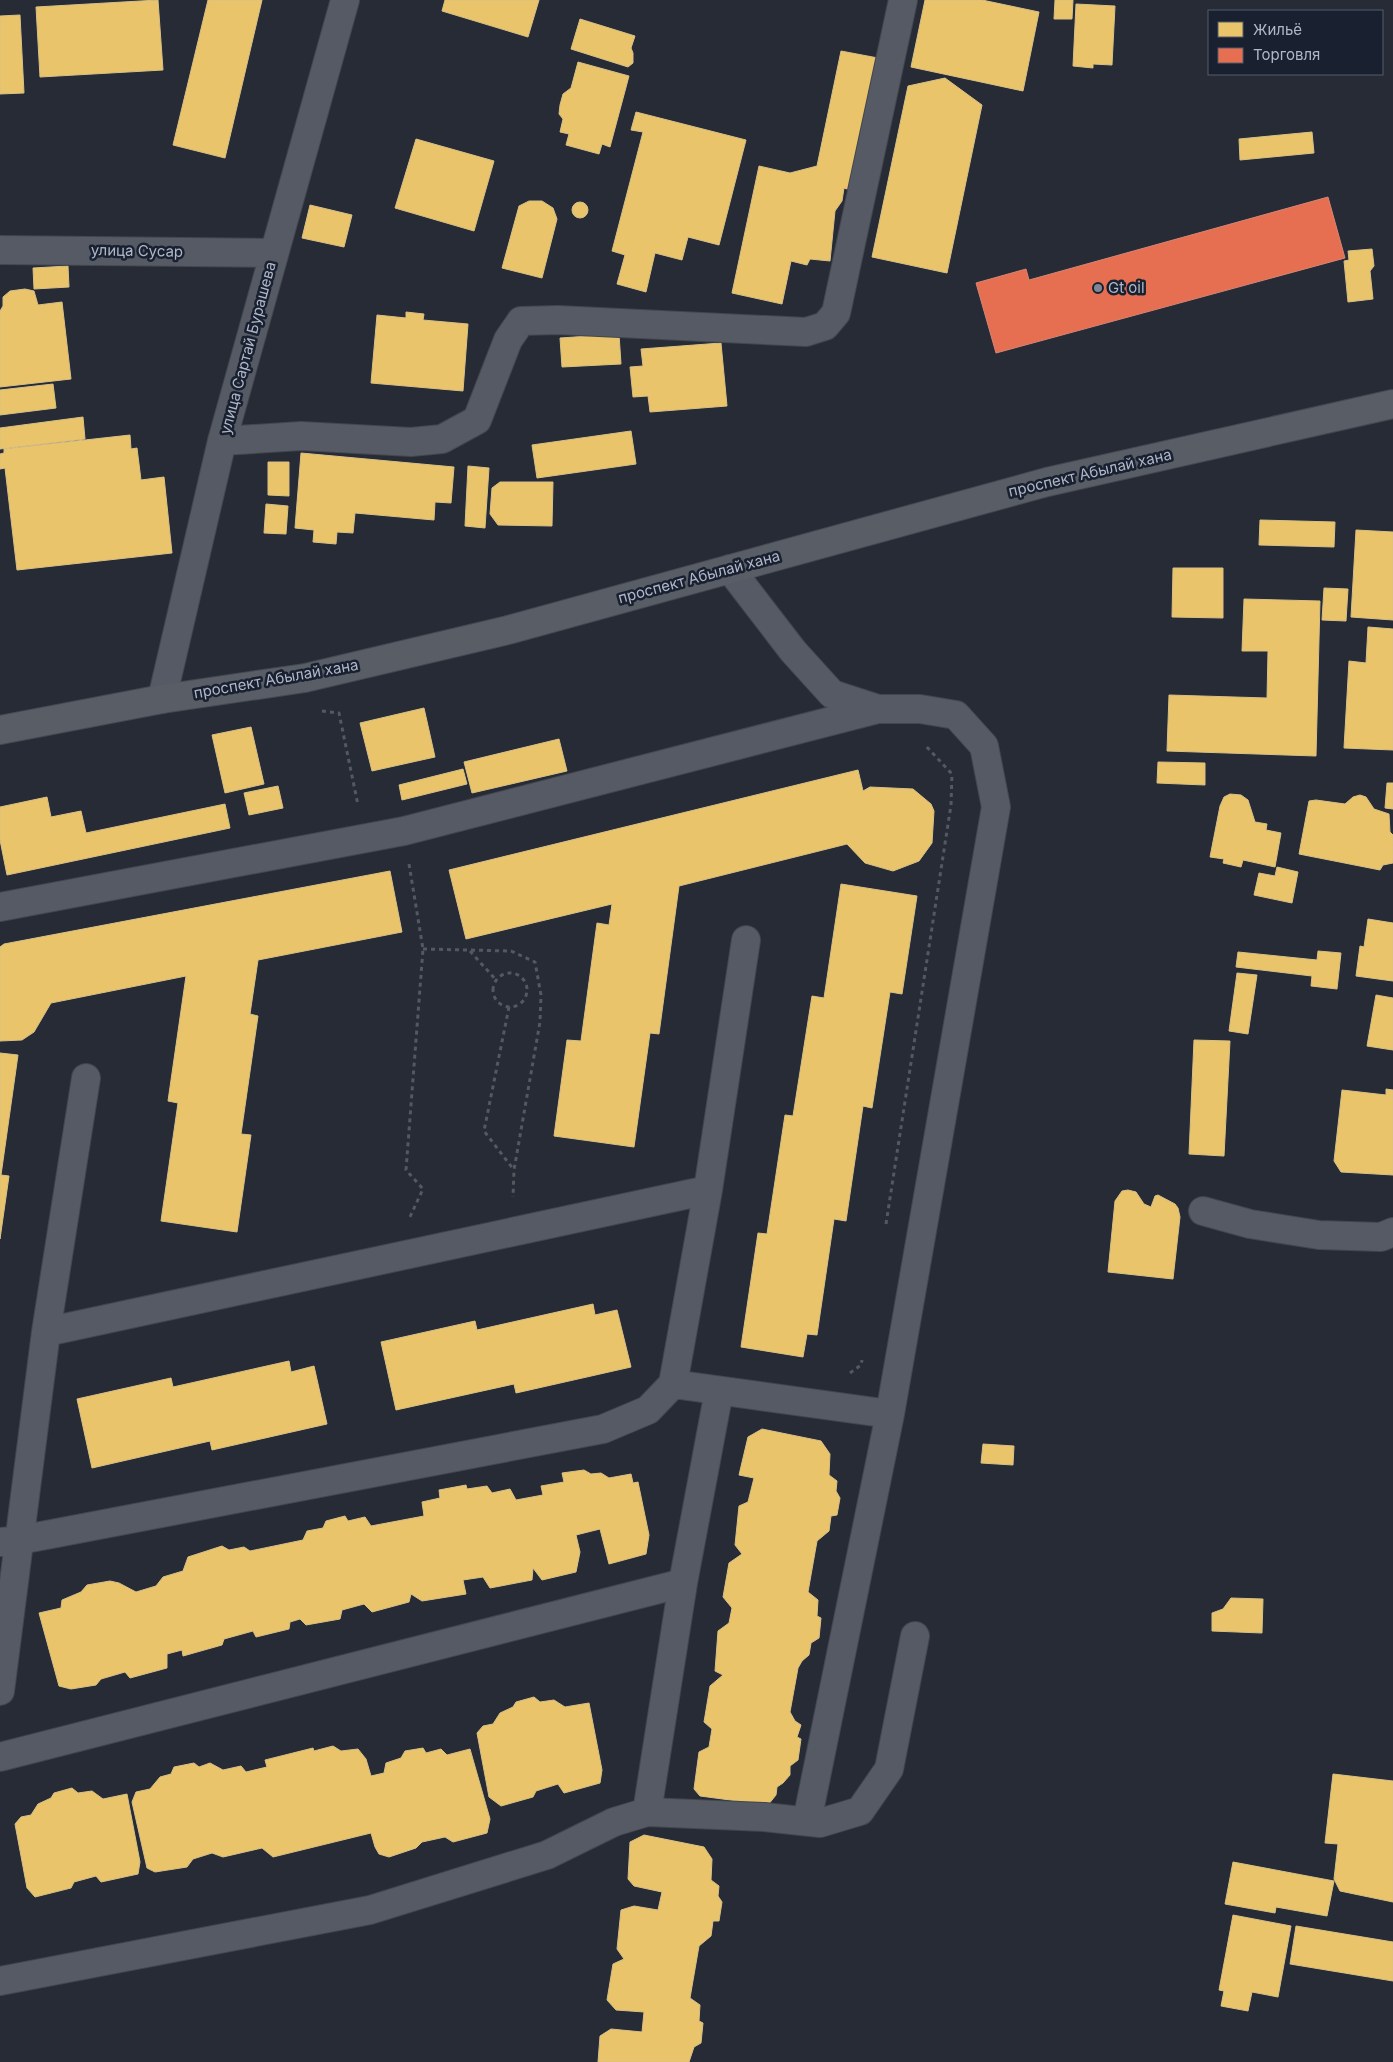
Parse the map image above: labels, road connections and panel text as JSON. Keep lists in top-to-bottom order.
{
  "streets": {
    "main road": ["проспект Абылай хана"],
    "street": ["улица Сусар", "улица Сартай Бурашева"]
  },
  "crossings": [
    ["улица Сусар", "улица Сартай Бурашева"],
    ["улица Сартай Бурашева", "проспект Абылай хана"]
  ],
  "places": ["Gt oil"],
  "legend": ["Жильё", "Торговля"]
}
